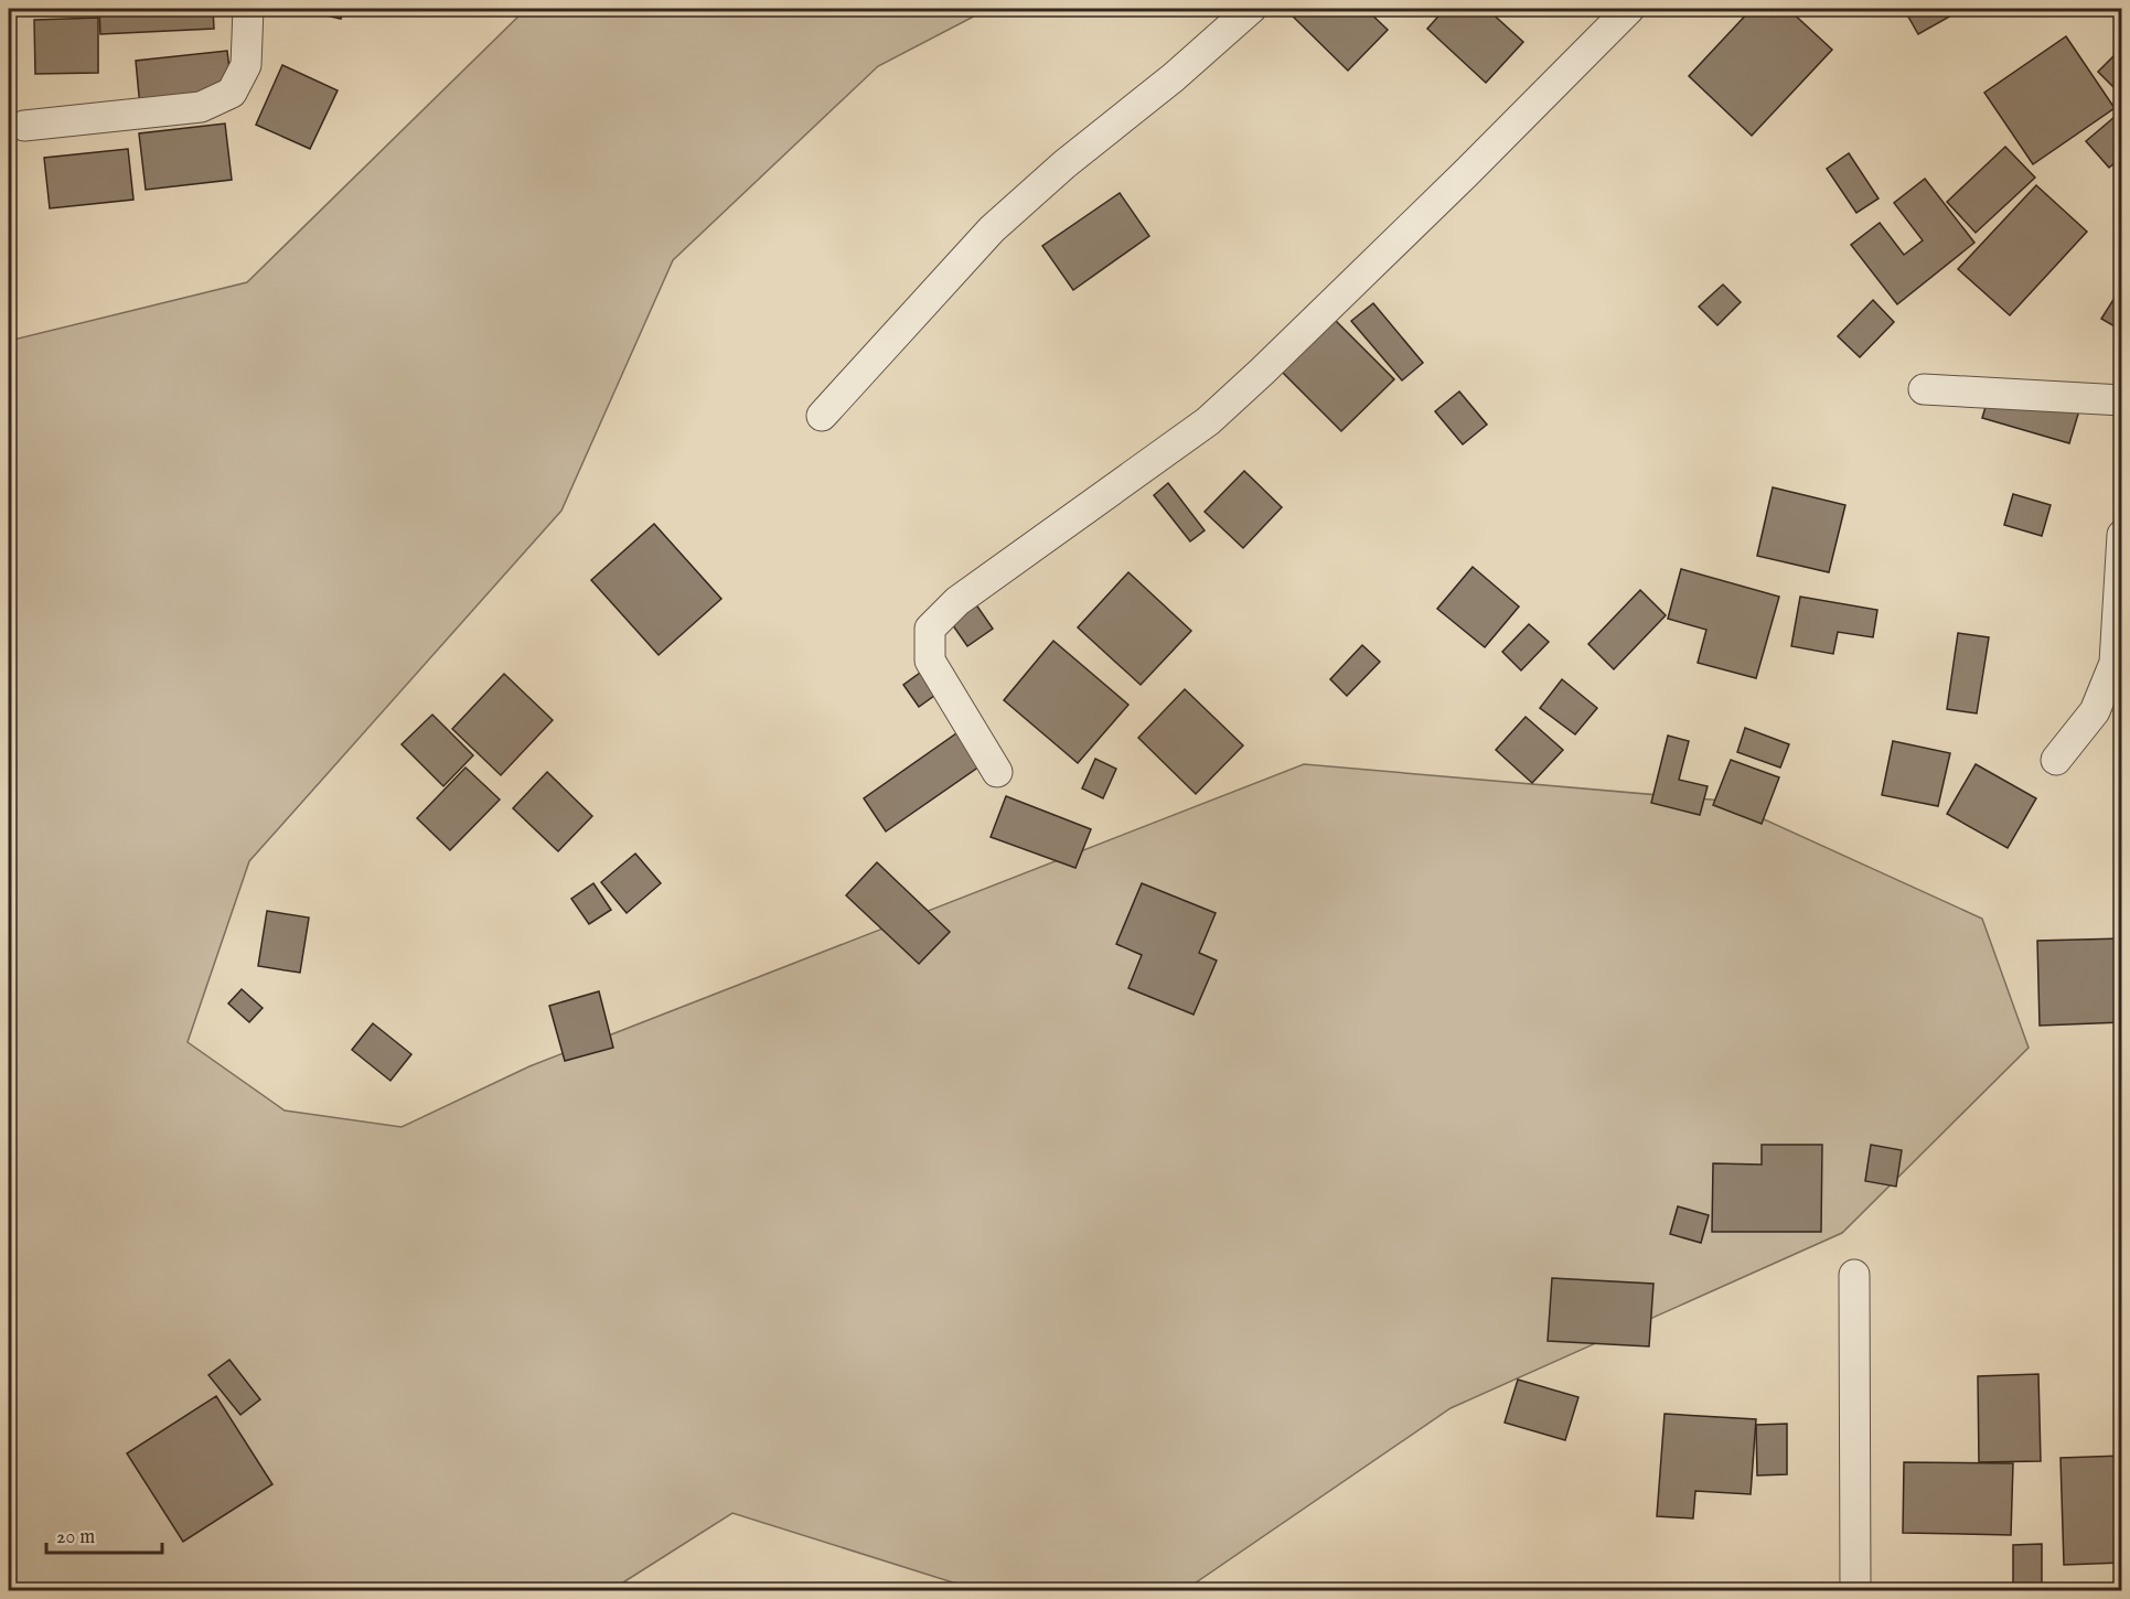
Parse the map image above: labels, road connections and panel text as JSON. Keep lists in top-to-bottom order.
{
  "scale_bar": "20 m"
}
